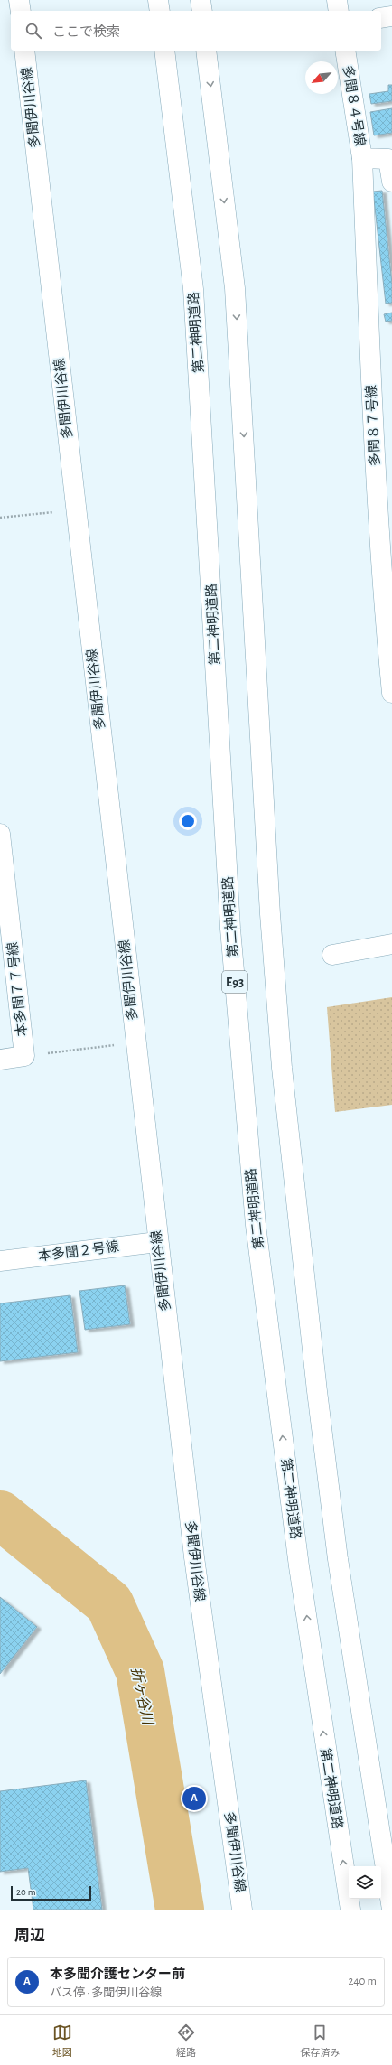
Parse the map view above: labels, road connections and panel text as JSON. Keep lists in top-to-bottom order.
{
  "streets": {
    "main road": [
      "多聞８４号線",
      "多聞伊川谷線",
      "第二神明道路",
      "多聞８７号線",
      "E93",
      "本多聞７７号線",
      "本多聞２号線"
    ]
  },
  "crossings": [
    ["多聞８４号線", "多聞８７号線"],
    ["多聞伊川谷線", "本多聞２号線"]
  ],
  "water": ["折ヶ谷川"],
  "scale_bar": "20 m",
  "north": "bottom left",
  "page": {
    "search": "ここで検索",
    "pins": "A",
    "scale": "20 m",
    "heading": "周辺",
    "list": [
      {
        "mark": "A",
        "name": "本多聞介護センター前",
        "note": "バス停 · 多聞伊川谷線",
        "value": "240 m"
      }
    ],
    "nav": ["地図", "経路", "保存済み"]
  }
}
